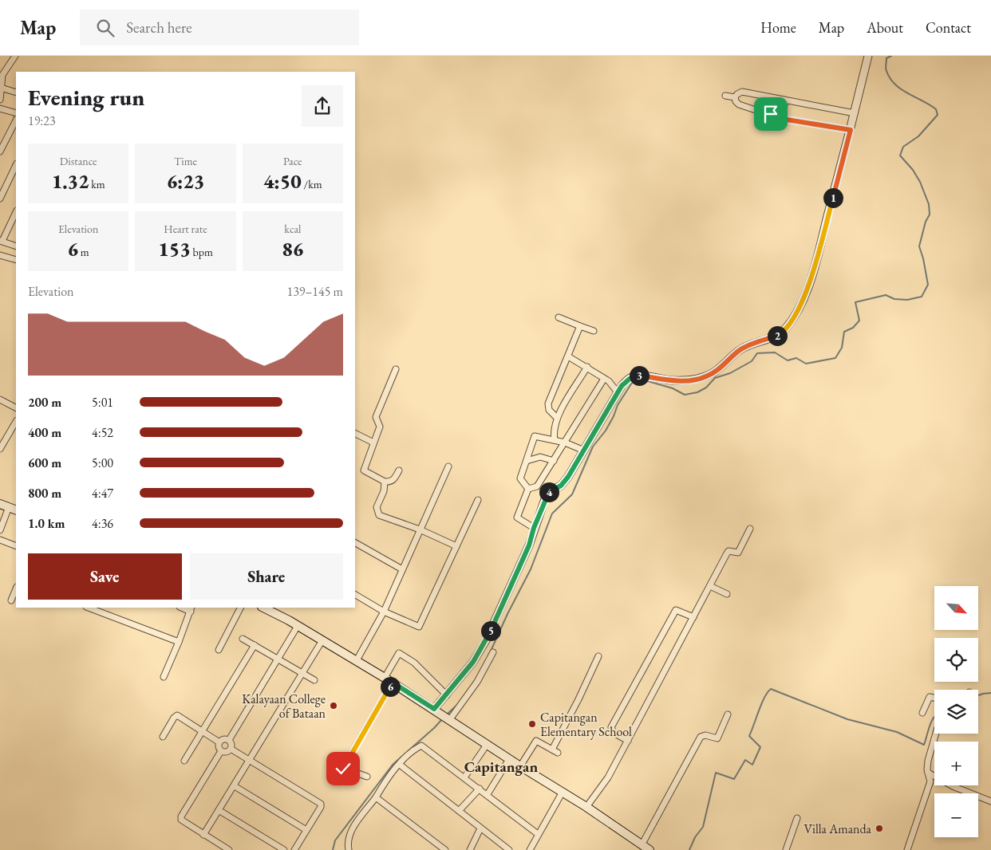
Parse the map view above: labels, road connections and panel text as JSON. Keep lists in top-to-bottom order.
{
  "districts": ["Capitangan"],
  "places": ["Kalayaan College of Bataan", "Capitangan Elementary School", "Villa Amanda"],
  "north": "bottom right",
  "page": {
    "header": "Map",
    "search": "Search here",
    "nav": [
      "Home",
      "Map",
      "About",
      "Contact"
    ],
    "heading": ["Evening run", "19:23"],
    "stats": [
      ["Distance", "1.32 km"],
      ["Time", "6:23"],
      ["Pace", "4:50 /km"],
      ["Elevation", "6 m"],
      ["Heart rate", "153 bpm"],
      ["kcal", "86"]
    ],
    "pins": [
      "1",
      "2",
      "3",
      "4",
      "5",
      "6"
    ],
    "chart": ["Elevation", "139–145 m"],
    "list": [
      {
        "name": "200 m",
        "note": "5:01"
      },
      {
        "name": "400 m",
        "note": "4:52"
      },
      {
        "name": "600 m",
        "note": "5:00"
      },
      {
        "name": "800 m",
        "note": "4:47"
      },
      {
        "name": "1.0 km",
        "note": "4:36"
      }
    ],
    "buttons": ["Save", "Share"],
    "map_buttons": ["+", "−"]
  }
}
